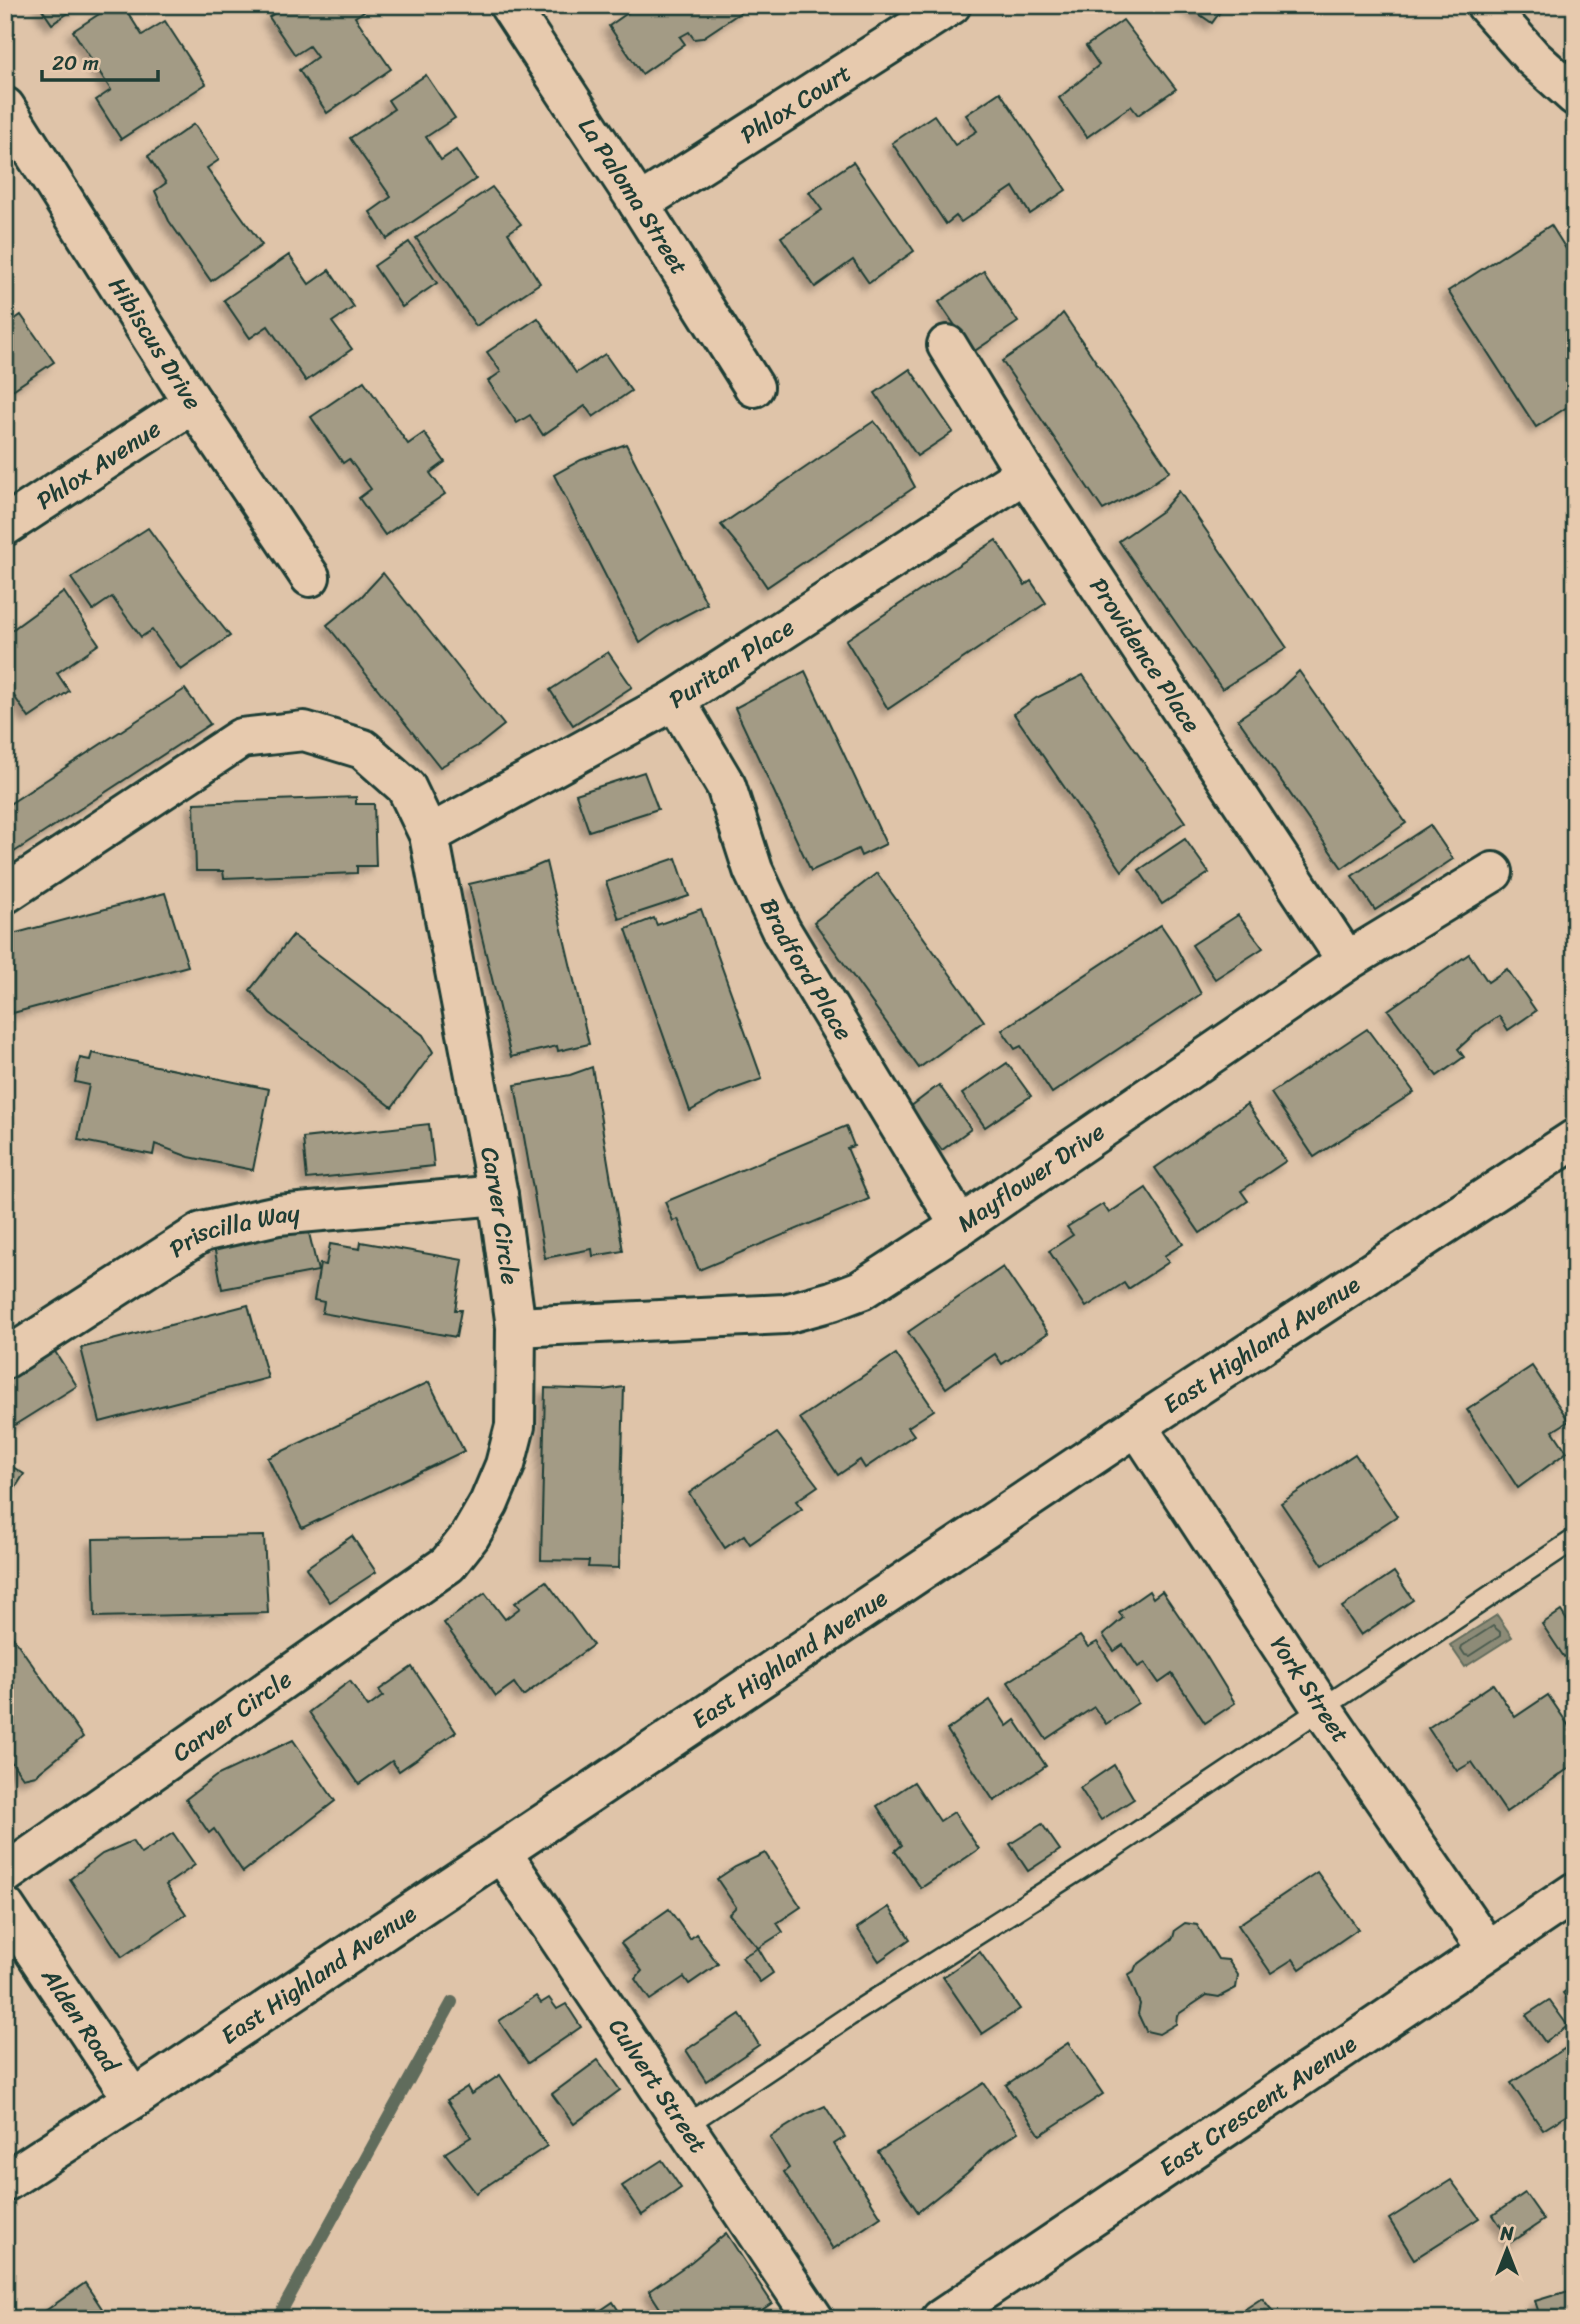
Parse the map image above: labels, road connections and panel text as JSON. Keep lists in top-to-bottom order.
{
  "streets": {
    "street": [
      "Phlox Court",
      "La Paloma Street",
      "Hibiscus Drive",
      "Phlox Avenue",
      "Providence Place",
      "Puritan Place",
      "Bradford Place",
      "Mayflower Drive",
      "Carver Circle",
      "Priscilla Way",
      "East Highland Avenue",
      "York Street",
      "Alden Road",
      "Culvert Street",
      "East Crescent Avenue"
    ]
  },
  "crossings": [
    ["Phlox Court", "La Paloma Street"],
    ["Hibiscus Drive", "Phlox Avenue"],
    ["Providence Place", "Puritan Place"],
    ["Providence Place", "Mayflower Drive"],
    ["Puritan Place", "Bradford Place"],
    ["Puritan Place", "Carver Circle"],
    ["Bradford Place", "Mayflower Drive"],
    ["Mayflower Drive", "Carver Circle"],
    ["Carver Circle", "Priscilla Way"],
    ["East Highland Avenue", "York Street"],
    ["East Highland Avenue", "Alden Road"],
    ["East Highland Avenue", "Culvert Street"],
    ["York Street", "East Crescent Avenue"]
  ],
  "scale_bar": "20 m",
  "north": "top"
}
